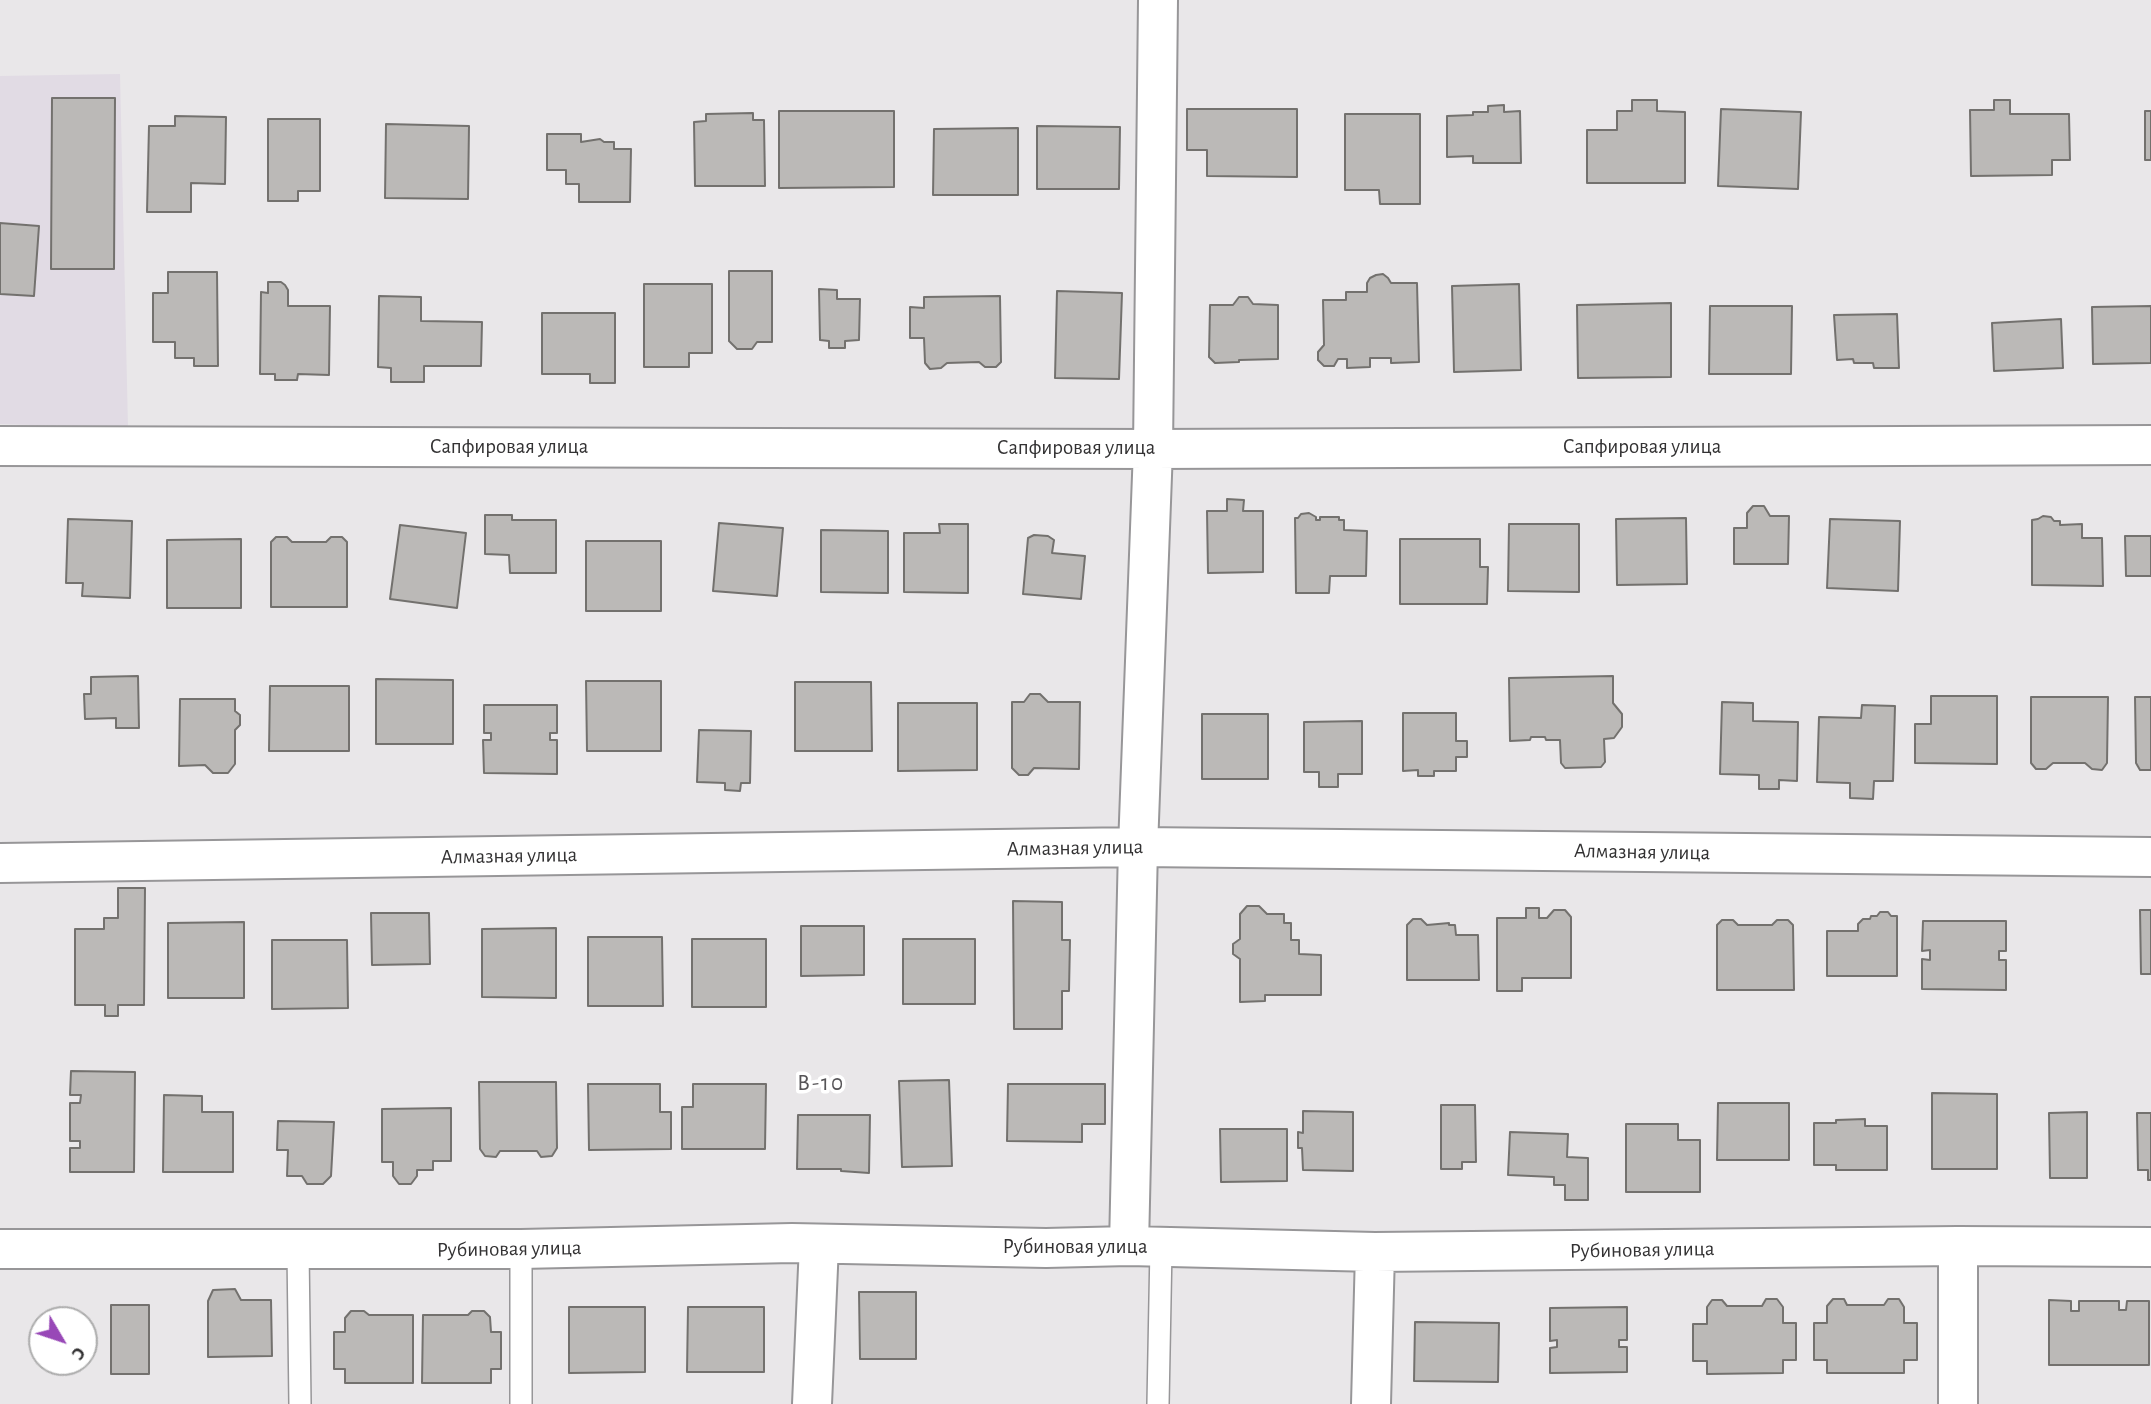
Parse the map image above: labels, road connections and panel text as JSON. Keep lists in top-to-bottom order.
{
  "streets": {
    "street": ["Сапфировая улица", "Алмазная улица", "Рубиновая улица"]
  },
  "districts": ["В-10"],
  "north": "bottom right"
}
